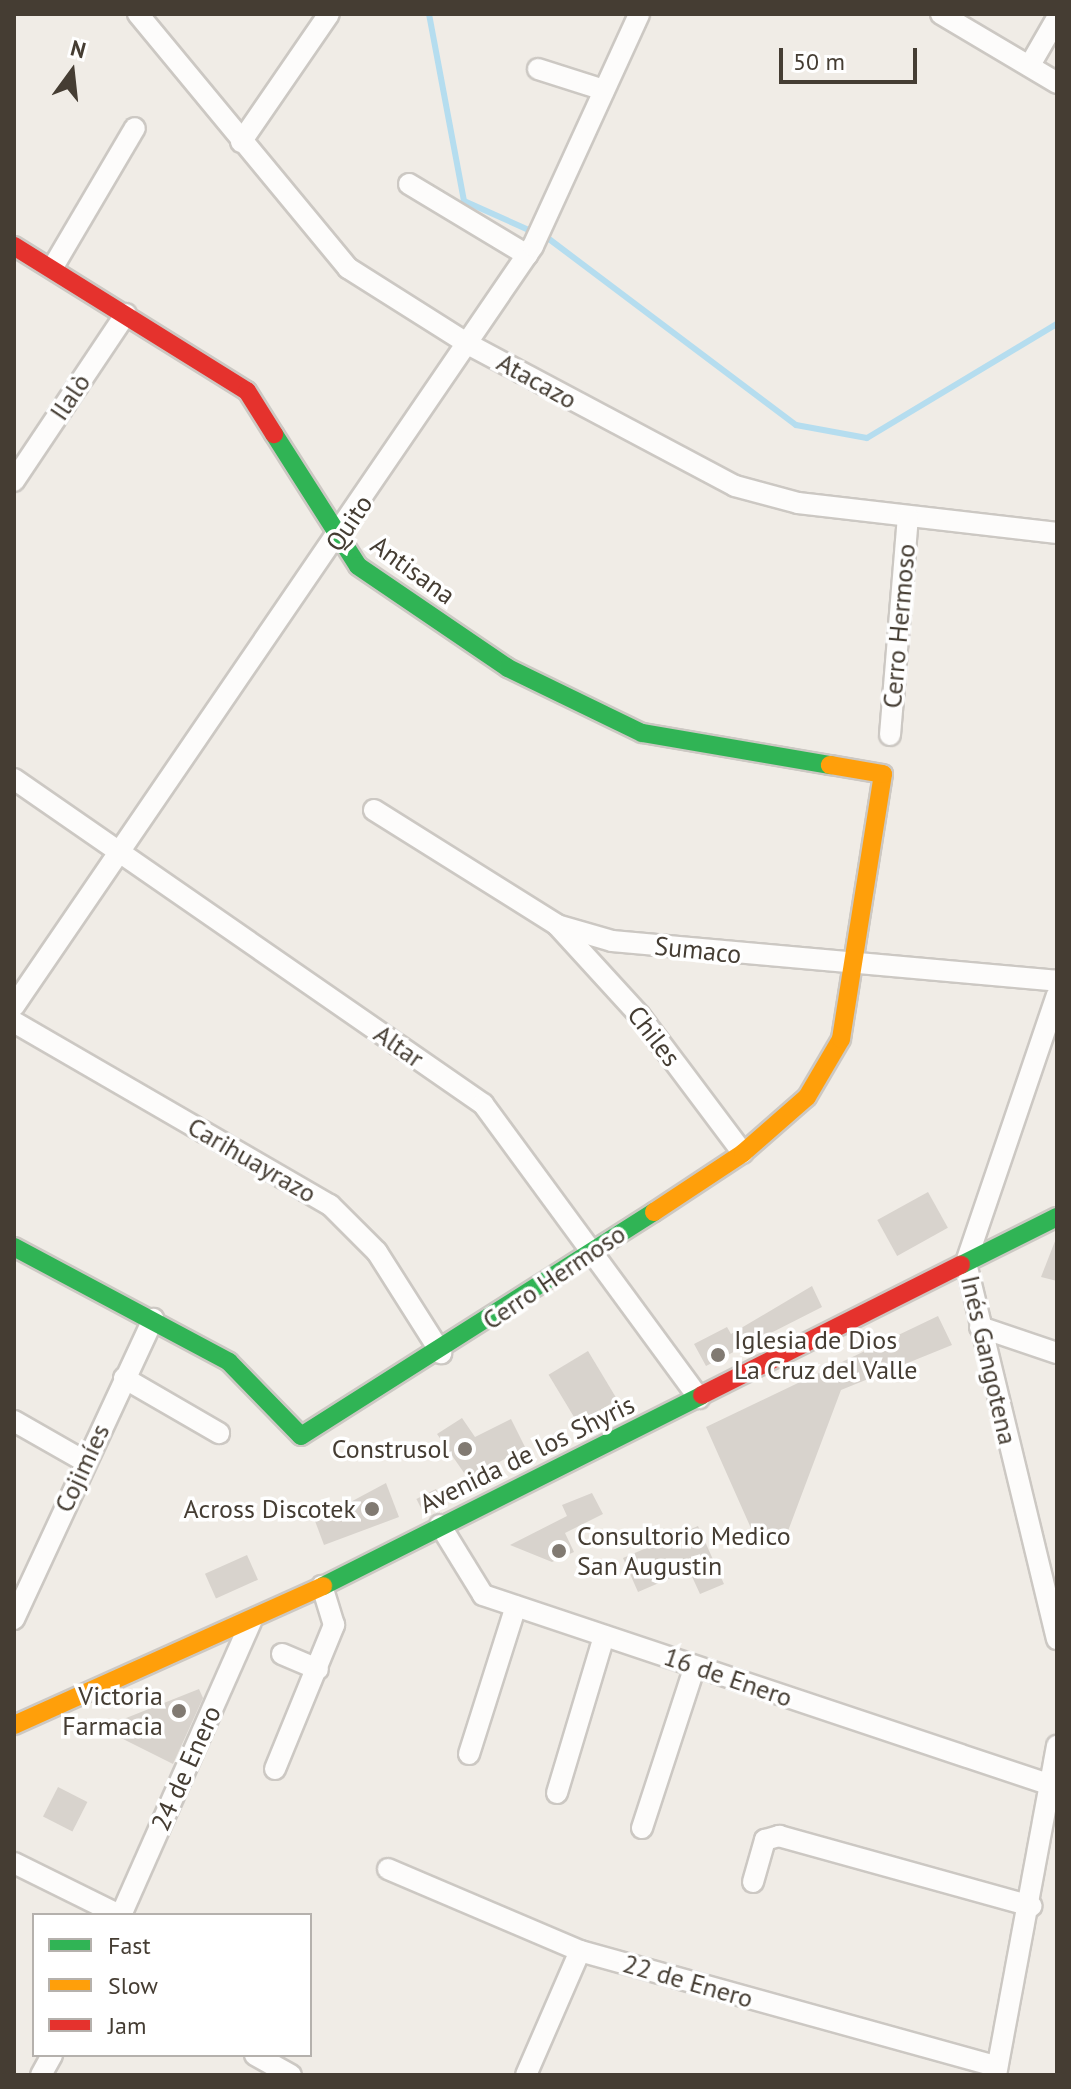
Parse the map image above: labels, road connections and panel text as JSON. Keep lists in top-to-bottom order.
{
  "streets": {
    "street": [
      "Atacazo",
      "Ilalò",
      "Quito",
      "Antisana",
      "Cerro Hermoso",
      "Sumaco",
      "Chiles",
      "Altar",
      "Carihuayrazo",
      "Inés Gangotena",
      "Avenida de los Shyris",
      "Cojimíes",
      "16 de Enero",
      "24 de Enero",
      "22 de Enero"
    ]
  },
  "crossings": [
    ["Atacazo", "Quito"],
    ["Atacazo", "Cerro Hermoso"],
    ["Ilalò", "Antisana"],
    ["Quito", "Antisana"],
    ["Quito", "Altar"],
    ["Antisana", "Cerro Hermoso"],
    ["Cerro Hermoso", "Sumaco"],
    ["Cerro Hermoso", "Chiles"],
    ["Cerro Hermoso", "Altar"],
    ["Cerro Hermoso", "Carihuayrazo"],
    ["Cerro Hermoso", "Cojimíes"],
    ["Sumaco", "Chiles"],
    ["Altar", "Avenida de los Shyris"],
    ["Inés Gangotena", "Avenida de los Shyris"],
    ["Avenida de los Shyris", "16 de Enero"],
    ["Avenida de los Shyris", "24 de Enero"]
  ],
  "places": [
    "Iglesia de Dios La Cruz del Valle",
    "Construsol",
    "Across Discotek",
    "Consultorio Medico San Augustin",
    "Victoria Farmacia"
  ],
  "legend": ["Fast", "Slow", "Jam"],
  "scale_bar": "50 m",
  "north": "top"
}
